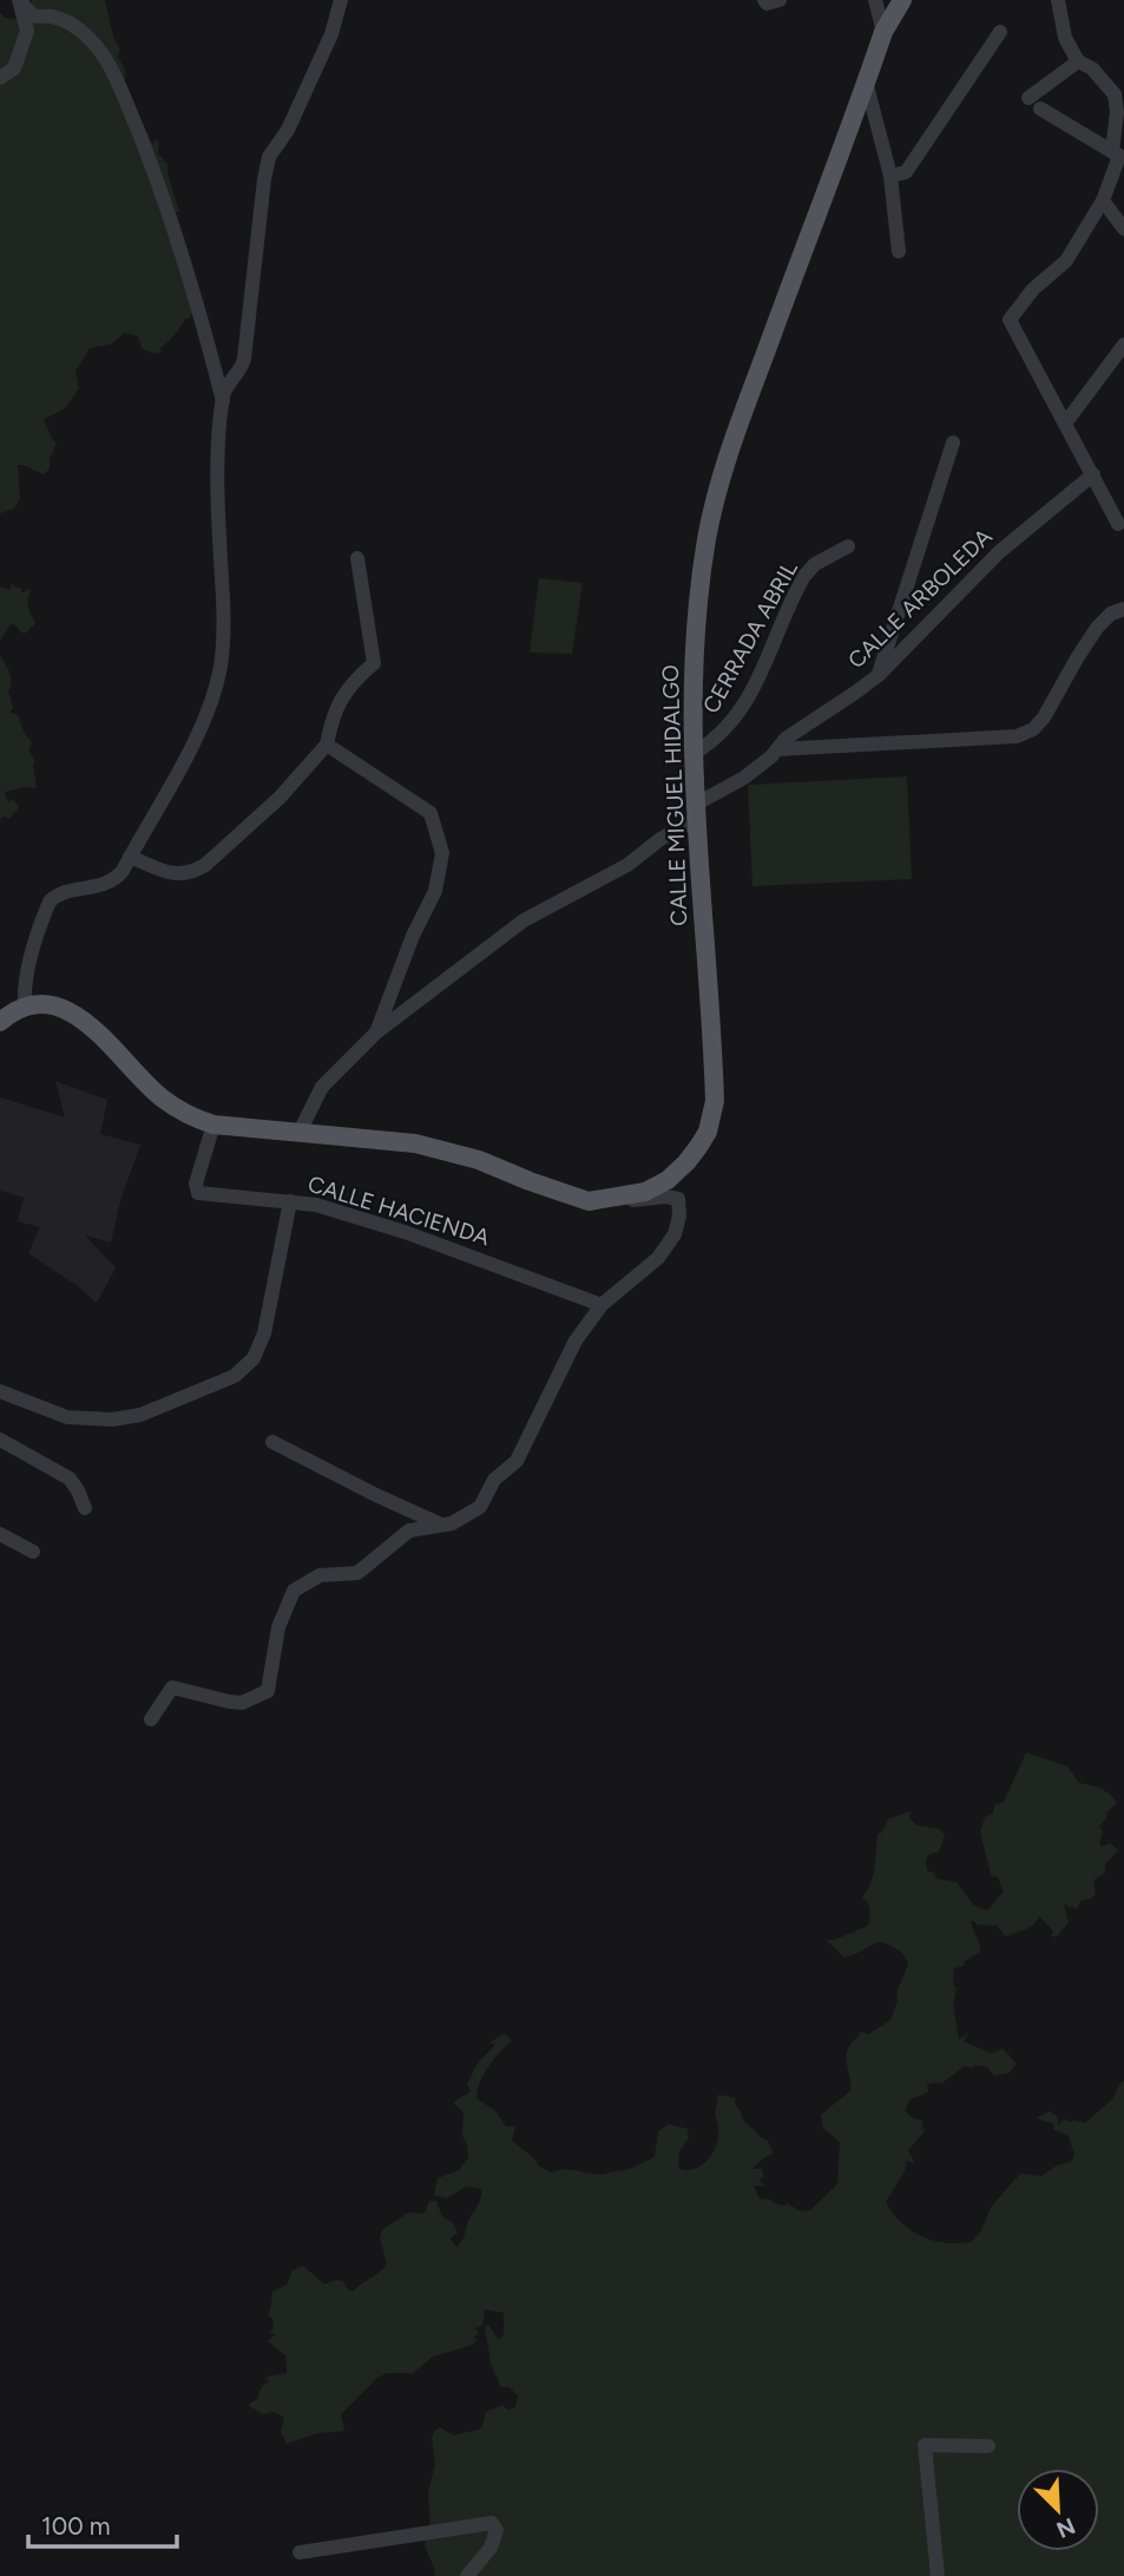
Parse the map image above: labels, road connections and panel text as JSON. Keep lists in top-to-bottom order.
{
  "streets": {
    "main road": ["CALLE MIGUEL HIDALGO"],
    "street": ["CALLE ARBOLEDA", "CERRADA ABRIL", "CALLE HACIENDA"]
  },
  "crossings": [
    ["CALLE ARBOLEDA", "CALLE MIGUEL HIDALGO"],
    ["CERRADA ABRIL", "CALLE MIGUEL HIDALGO"]
  ],
  "scale_bar": "100 m",
  "north": "bottom right"
}
